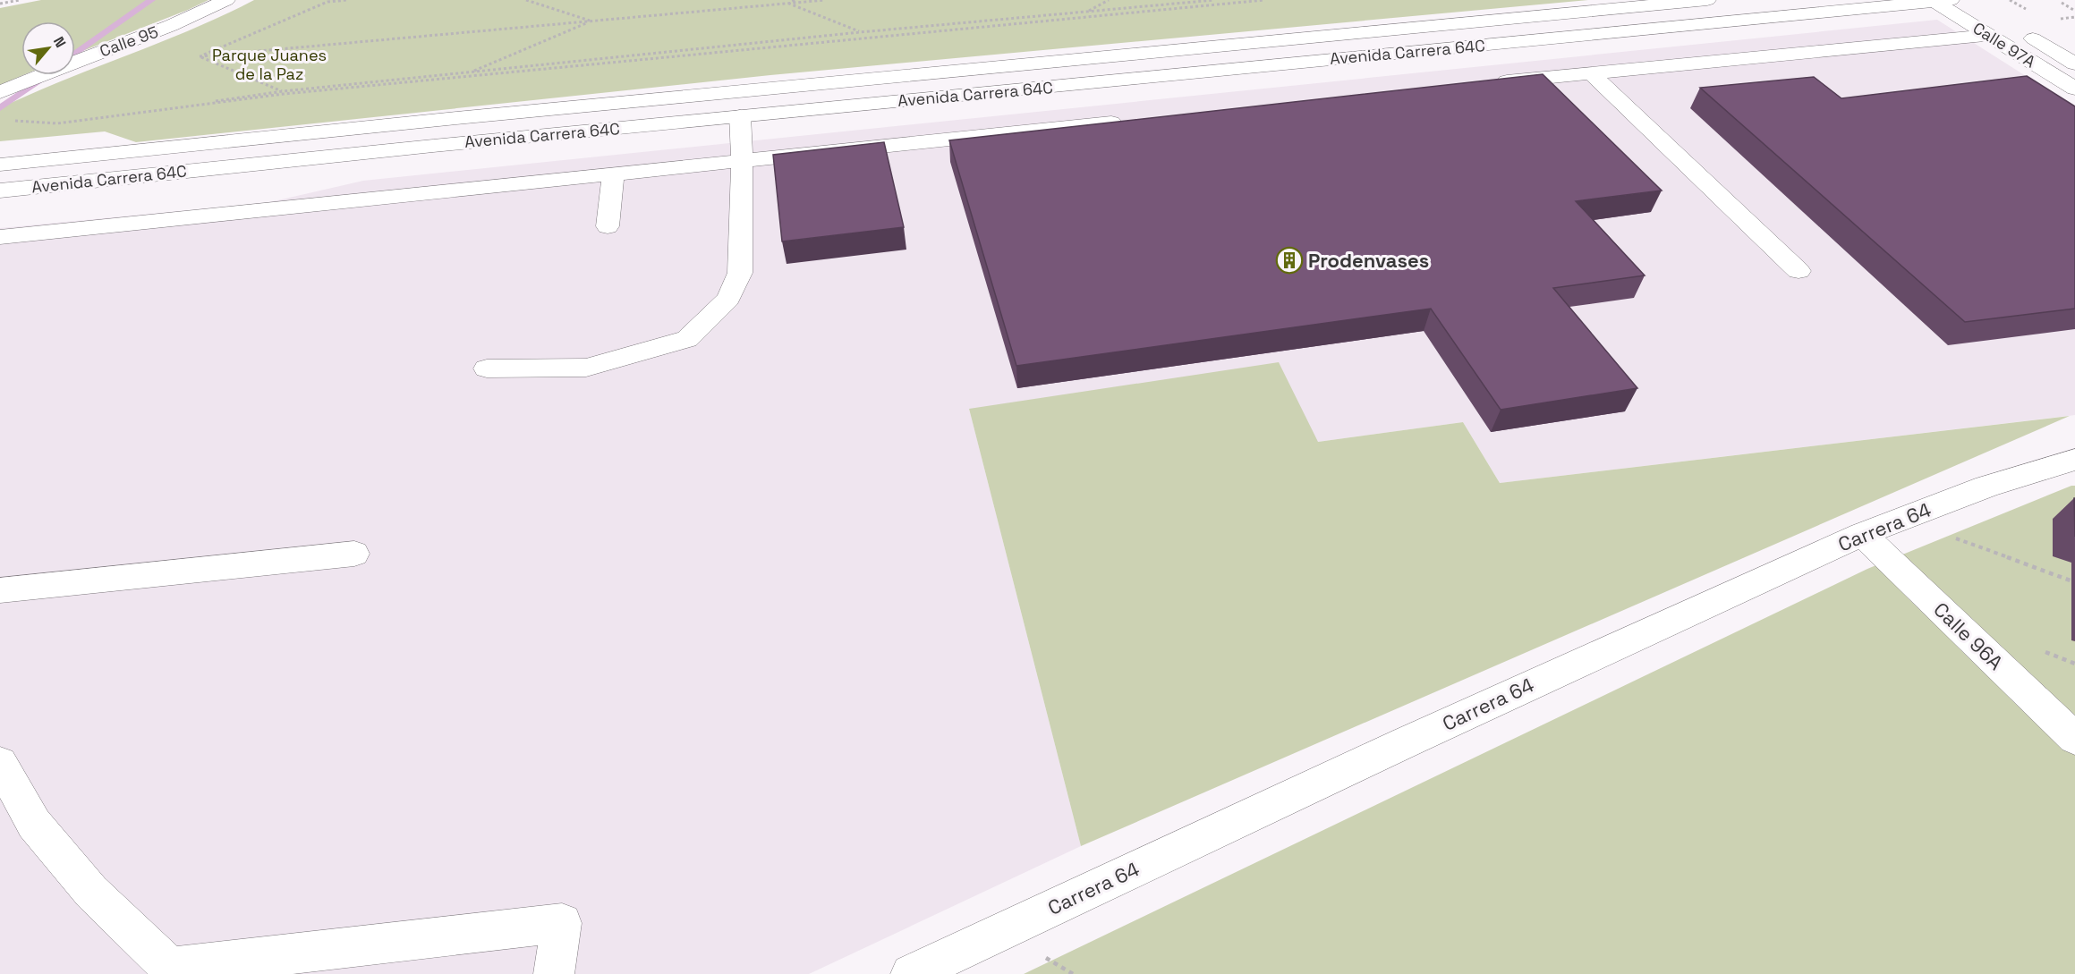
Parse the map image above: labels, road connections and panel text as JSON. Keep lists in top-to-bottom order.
{
  "streets": {
    "main road": [
      "Calle 95",
      "Calle 97A",
      "Avenida Carrera 64C",
      "Carrera 64",
      "Calle 96A"
    ]
  },
  "crossings": [
    ["Calle 97A", "Avenida Carrera 64C"],
    ["Carrera 64", "Calle 96A"]
  ],
  "parks": ["Parque Juanes de la Paz"],
  "places": {
    "building": ["Prodenvases"]
  },
  "north": "top right"
}
